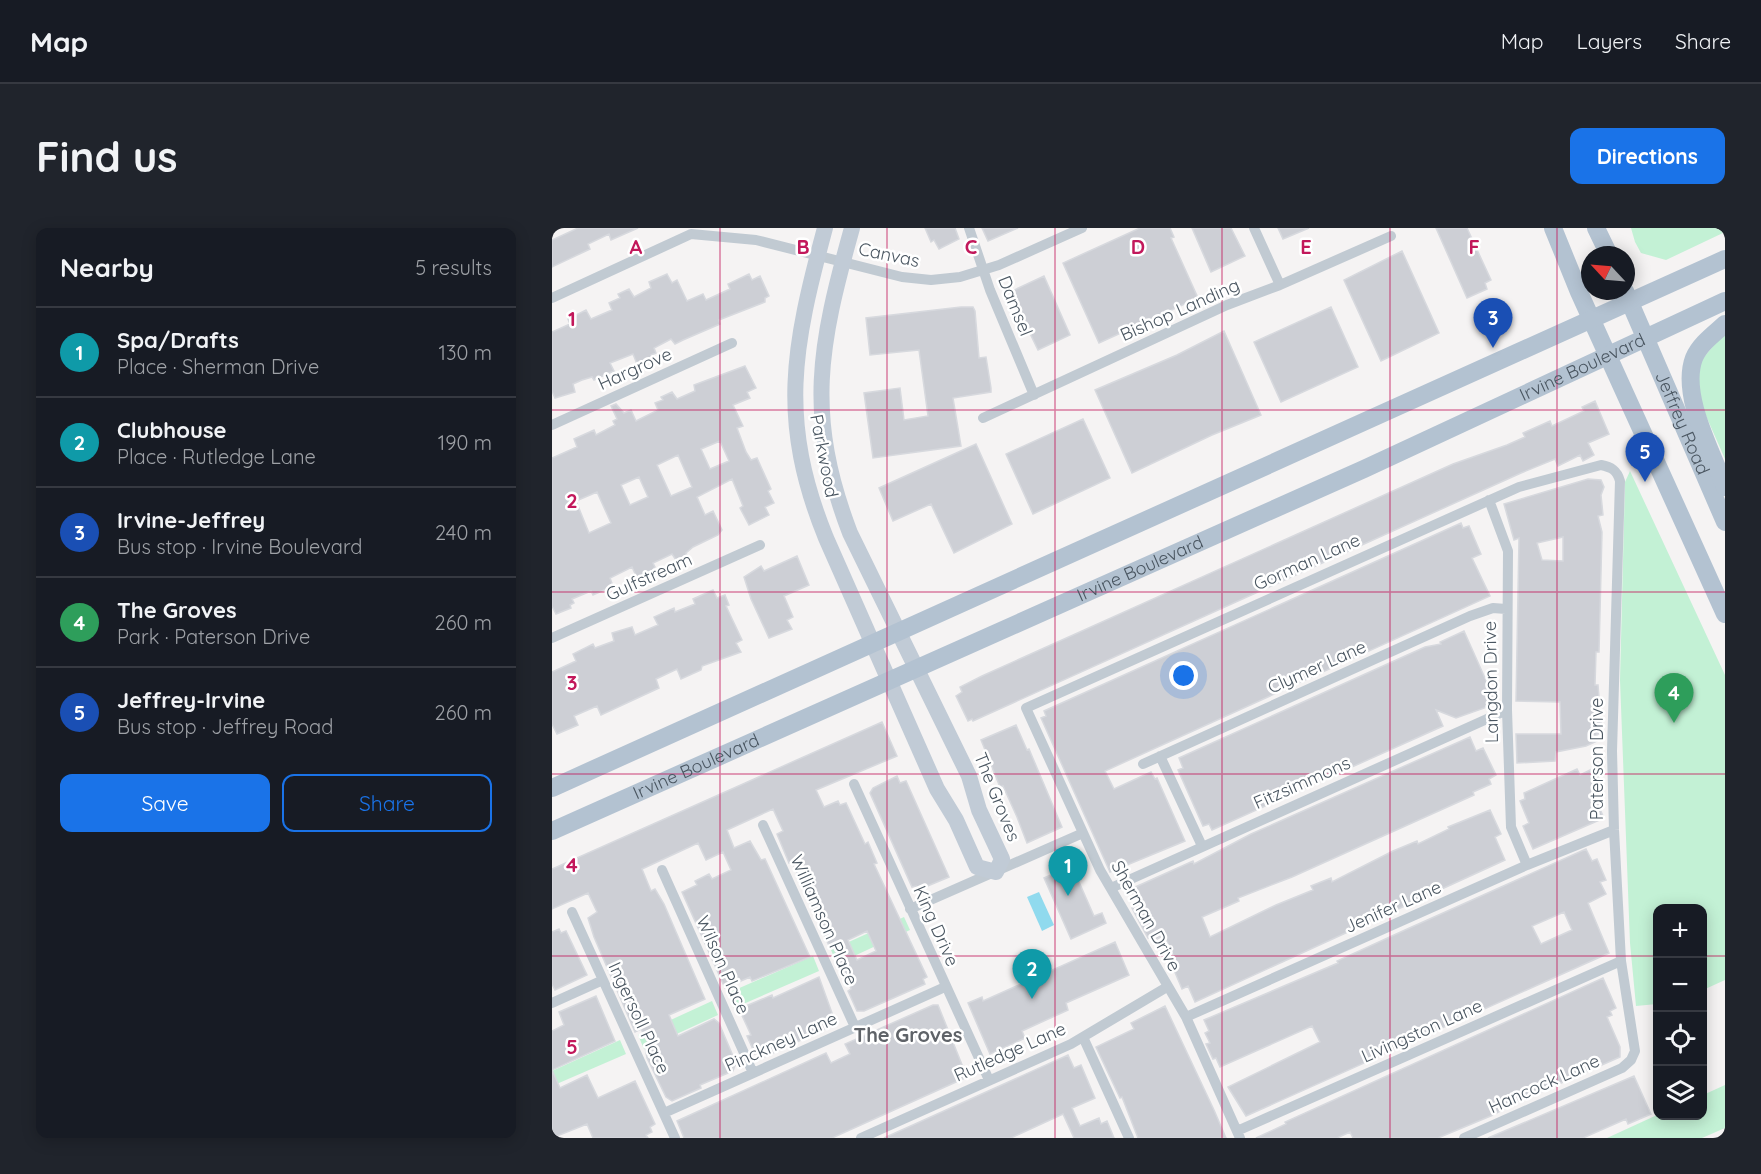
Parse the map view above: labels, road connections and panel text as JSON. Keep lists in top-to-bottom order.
{
  "streets": {
    "main road": ["Irvine Boulevard", "Jeffrey Road"],
    "street": [
      "Canvas",
      "Damsel",
      "Bishop Landing",
      "Hargrove",
      "Parkwood",
      "Gorman Lane",
      "Gulfstream",
      "Clymer Lane",
      "Langdon Drive",
      "Paterson Drive",
      "Fitzsimmons",
      "The Groves",
      "Jenifer Lane",
      "Sherman Drive",
      "Williamson Place",
      "King Drive",
      "Wilson Place",
      "Ingersoll Place",
      "Livingston Lane",
      "Pinckney Lane",
      "Rutledge Lane",
      "Hancock Lane"
    ]
  },
  "crossings": [
    ["Canvas", "Damsel"],
    ["Canvas", "Parkwood"],
    ["Damsel", "Bishop Landing"],
    ["Irvine Boulevard", "Jeffrey Road"],
    ["Irvine Boulevard", "Parkwood"],
    ["Irvine Boulevard", "The Groves"],
    ["Parkwood", "The Groves"],
    ["Gorman Lane", "Langdon Drive"],
    ["Gorman Lane", "Paterson Drive"],
    ["Gorman Lane", "Sherman Drive"],
    ["Clymer Lane", "Langdon Drive"],
    ["Langdon Drive", "Fitzsimmons"],
    ["Langdon Drive", "Jenifer Lane"],
    ["Paterson Drive", "Jenifer Lane"],
    ["Paterson Drive", "Livingston Lane"],
    ["Paterson Drive", "Hancock Lane"],
    ["Fitzsimmons", "Sherman Drive"],
    ["Jenifer Lane", "Sherman Drive"],
    ["Sherman Drive", "Livingston Lane"],
    ["Sherman Drive", "Rutledge Lane"],
    ["Williamson Place", "Pinckney Lane"],
    ["King Drive", "Pinckney Lane"],
    ["King Drive", "Rutledge Lane"],
    ["Wilson Place", "Pinckney Lane"],
    ["Ingersoll Place", "Pinckney Lane"]
  ],
  "districts": ["The Groves"],
  "north": "top left",
  "page": {
    "header": "Map",
    "nav": ["Map", "Layers", "Share"],
    "buttons": [
      "Directions",
      ["Save", "Share"]
    ],
    "title": "Find us",
    "heading": ["Nearby", "5 results"],
    "pins": [
      "3",
      "5",
      "4",
      "1",
      "2"
    ],
    "list": [
      {
        "mark": "1",
        "name": "Spa/Drafts",
        "note": "Place · Sherman Drive",
        "value": "130 m"
      },
      {
        "mark": "2",
        "name": "Clubhouse",
        "note": "Place · Rutledge Lane",
        "value": "190 m"
      },
      {
        "mark": "3",
        "name": "Irvine-Jeffrey",
        "note": "Bus stop · Irvine Boulevard",
        "value": "240 m"
      },
      {
        "mark": "4",
        "name": "The Groves",
        "note": "Park · Paterson Drive",
        "value": "260 m"
      },
      {
        "mark": "5",
        "name": "Jeffrey-Irvine",
        "note": "Bus stop · Jeffrey Road",
        "value": "260 m"
      }
    ],
    "map_buttons": ["+", "−"]
  },
  "grid": {
    "columns": [
      "A",
      "B",
      "C",
      "D",
      "E",
      "F"
    ],
    "rows": [
      "1",
      "2",
      "3",
      "4",
      "5"
    ]
  }
}
